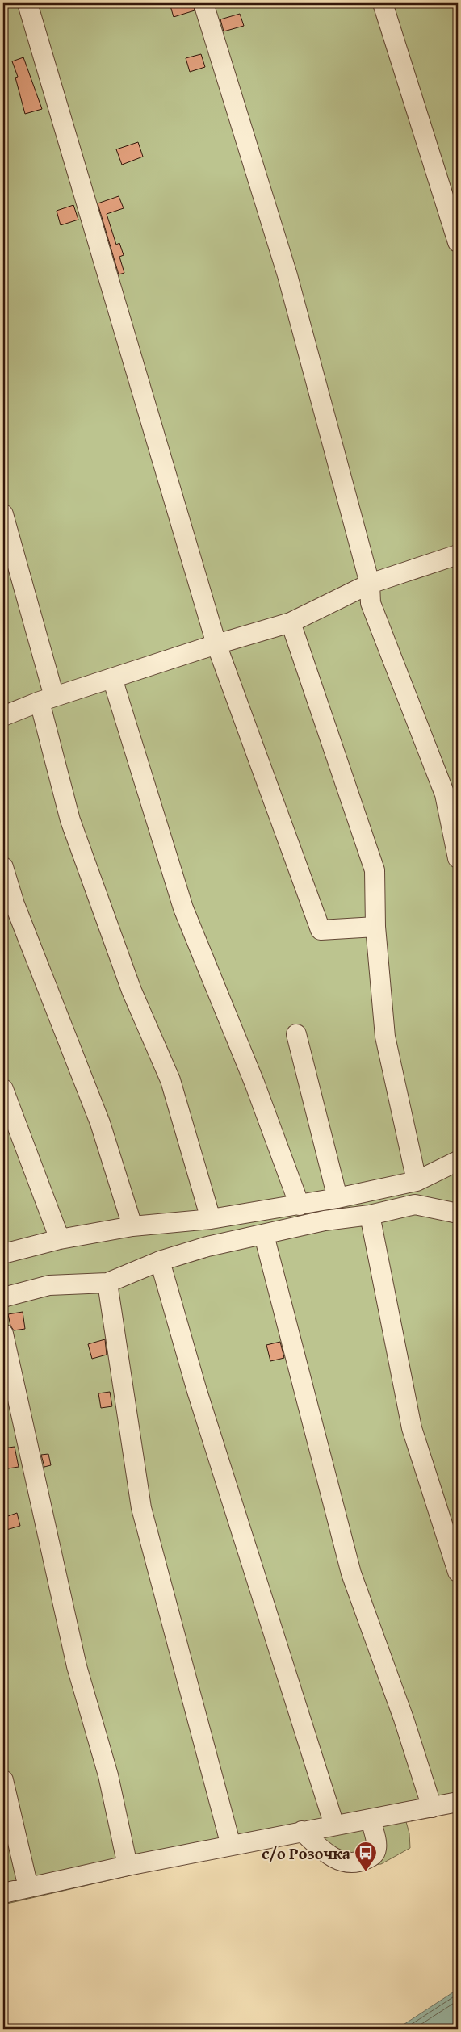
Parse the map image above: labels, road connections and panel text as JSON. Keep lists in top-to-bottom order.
{
  "places": {
    "bus stop": ["с/о Розочка"]
  }
}
